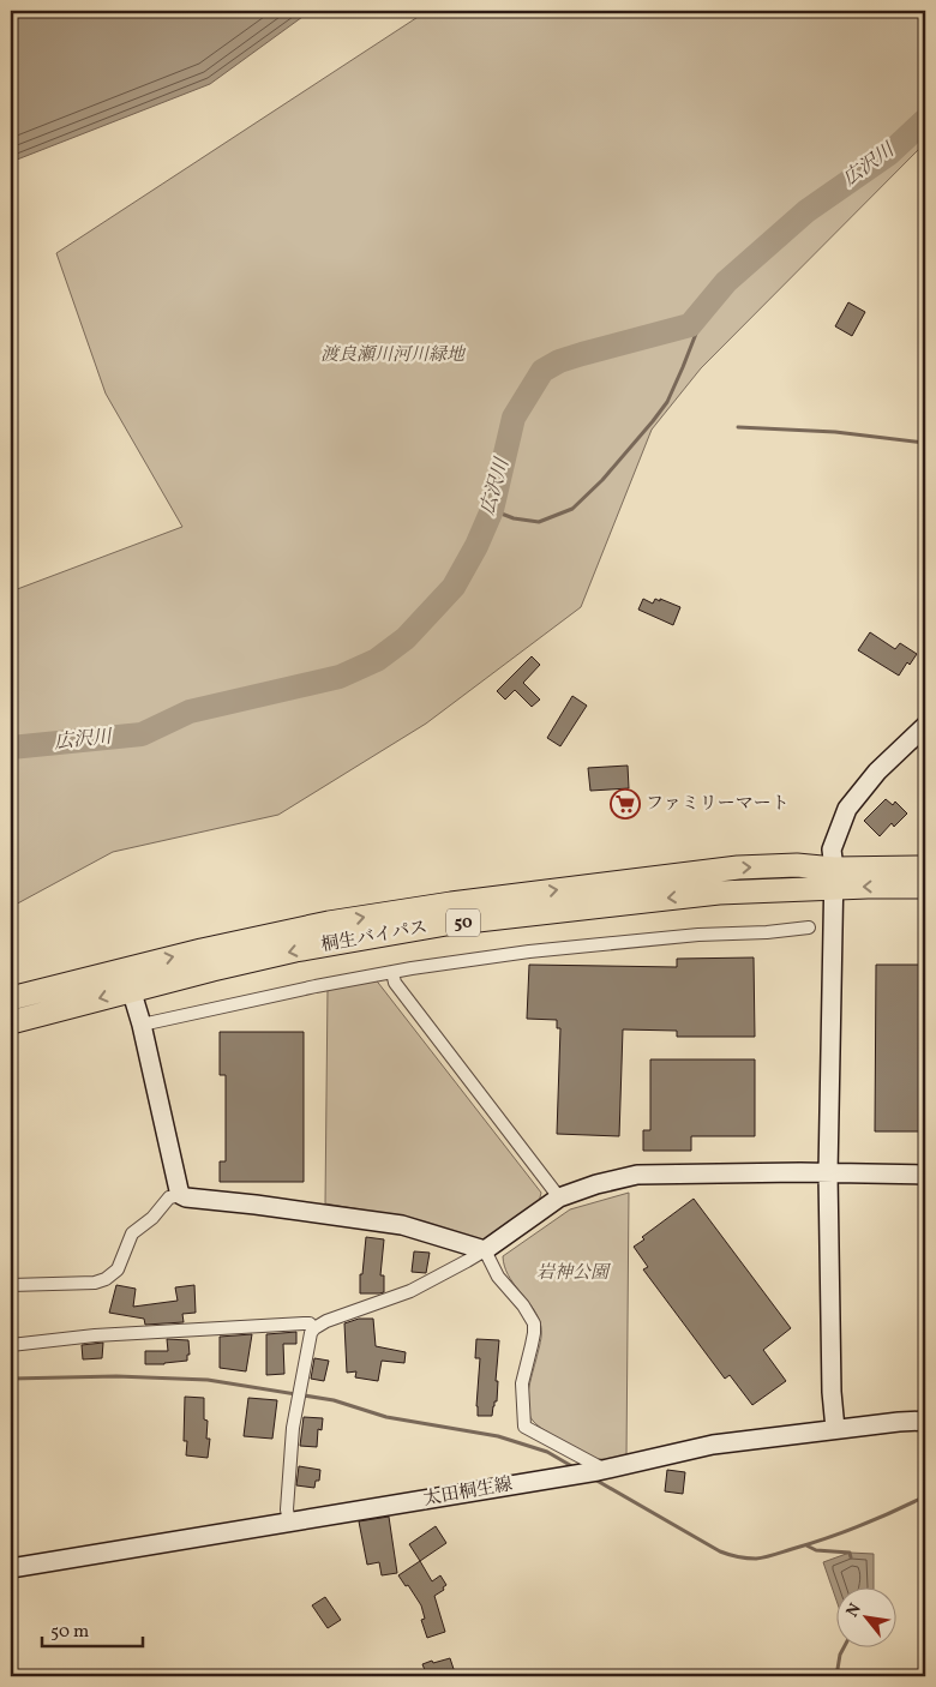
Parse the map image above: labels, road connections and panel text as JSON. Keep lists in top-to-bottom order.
{
  "streets": {
    "highway": ["50", "桐生バイパス"],
    "street": ["太田桐生線"]
  },
  "water": ["広沢川"],
  "parks": ["渡良瀬川河川緑地", "岩神公園"],
  "places": {
    "supermarket": ["ファミリーマート"]
  },
  "scale_bar": "50 m",
  "north": "top left"
}
